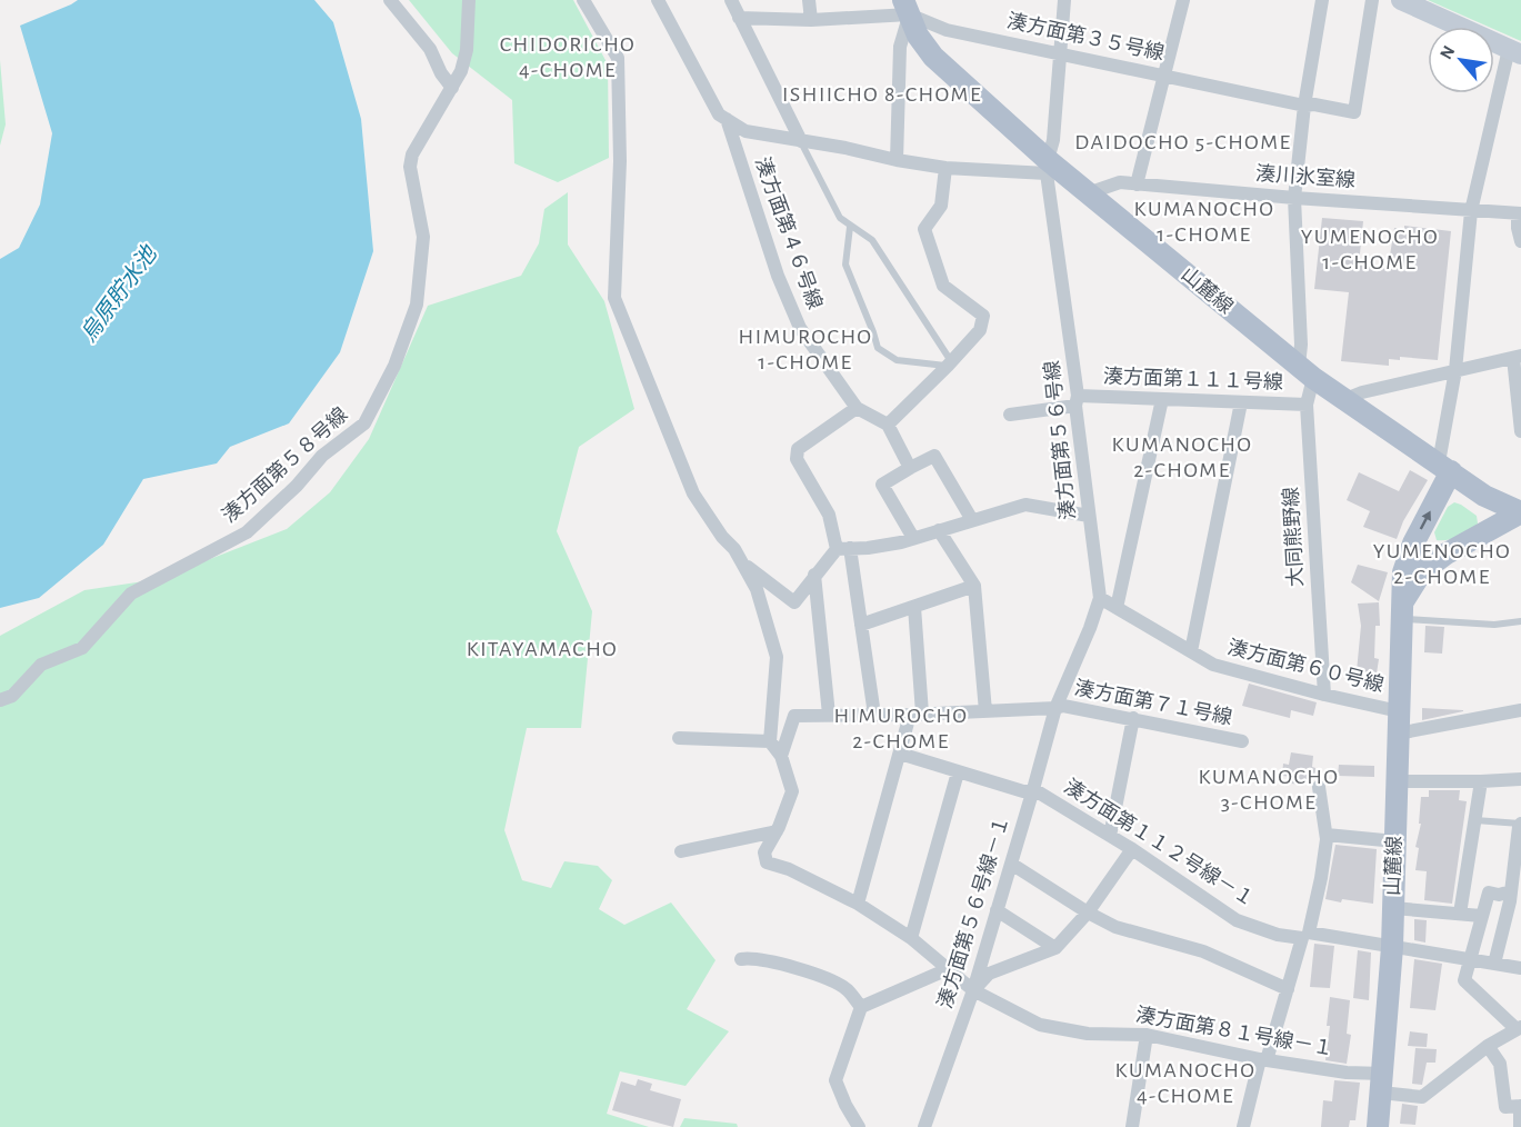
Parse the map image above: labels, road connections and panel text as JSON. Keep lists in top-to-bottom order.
{
  "streets": {
    "main road": ["山麓線"],
    "street": [
      "湊方面第３５号線",
      "湊川氷室線",
      "湊方面第４６号線",
      "湊方面第１１１号線",
      "湊方面第５６号線",
      "湊方面第５８号線",
      "大同熊野線",
      "湊方面第６０号線",
      "湊方面第７１号線",
      "湊方面第１１２号線－１",
      "湊方面第５６号線－１",
      "湊方面第８１号線－１"
    ]
  },
  "crossings": [
    ["湊方面第３５号線", "山麓線"],
    ["湊方面第３５号線", "湊方面第５６号線"],
    ["湊方面第３５号線", "大同熊野線"],
    ["湊川氷室線", "山麓線"],
    ["湊川氷室線", "大同熊野線"],
    ["山麓線", "湊方面第５６号線"],
    ["山麓線", "大同熊野線"],
    ["山麓線", "湊方面第６０号線"],
    ["山麓線", "湊方面第１１２号線－１"],
    ["山麓線", "湊方面第８１号線－１"],
    ["湊方面第１１１号線", "湊方面第５６号線"],
    ["湊方面第１１１号線", "大同熊野線"],
    ["湊方面第５６号線", "湊方面第６０号線"],
    ["湊方面第５６号線", "湊方面第７１号線"],
    ["湊方面第５６号線", "湊方面第５６号線－１"],
    ["大同熊野線", "湊方面第６０号線"],
    ["湊方面第７１号線", "湊方面第５６号線－１"],
    ["湊方面第１１２号線－１", "湊方面第５６号線－１"],
    ["湊方面第５６号線－１", "湊方面第８１号線－１"]
  ],
  "districts": [
    "CHIDORICHO 4-CHOME",
    "ISHIICHO 8-CHOME",
    "DAIDOCHO 5-CHOME",
    "KUMANOCHO 1-CHOME",
    "YUMENOCHO 1-CHOME",
    "HIMUROCHO 1-CHOME",
    "KUMANOCHO 2-CHOME",
    "YUMENOCHO 2-CHOME",
    "KITAYAMACHO",
    "HIMUROCHO 2-CHOME",
    "KUMANOCHO 3-CHOME",
    "KUMANOCHO 4-CHOME"
  ],
  "water": ["烏原貯水池"],
  "north": "top left"
}
